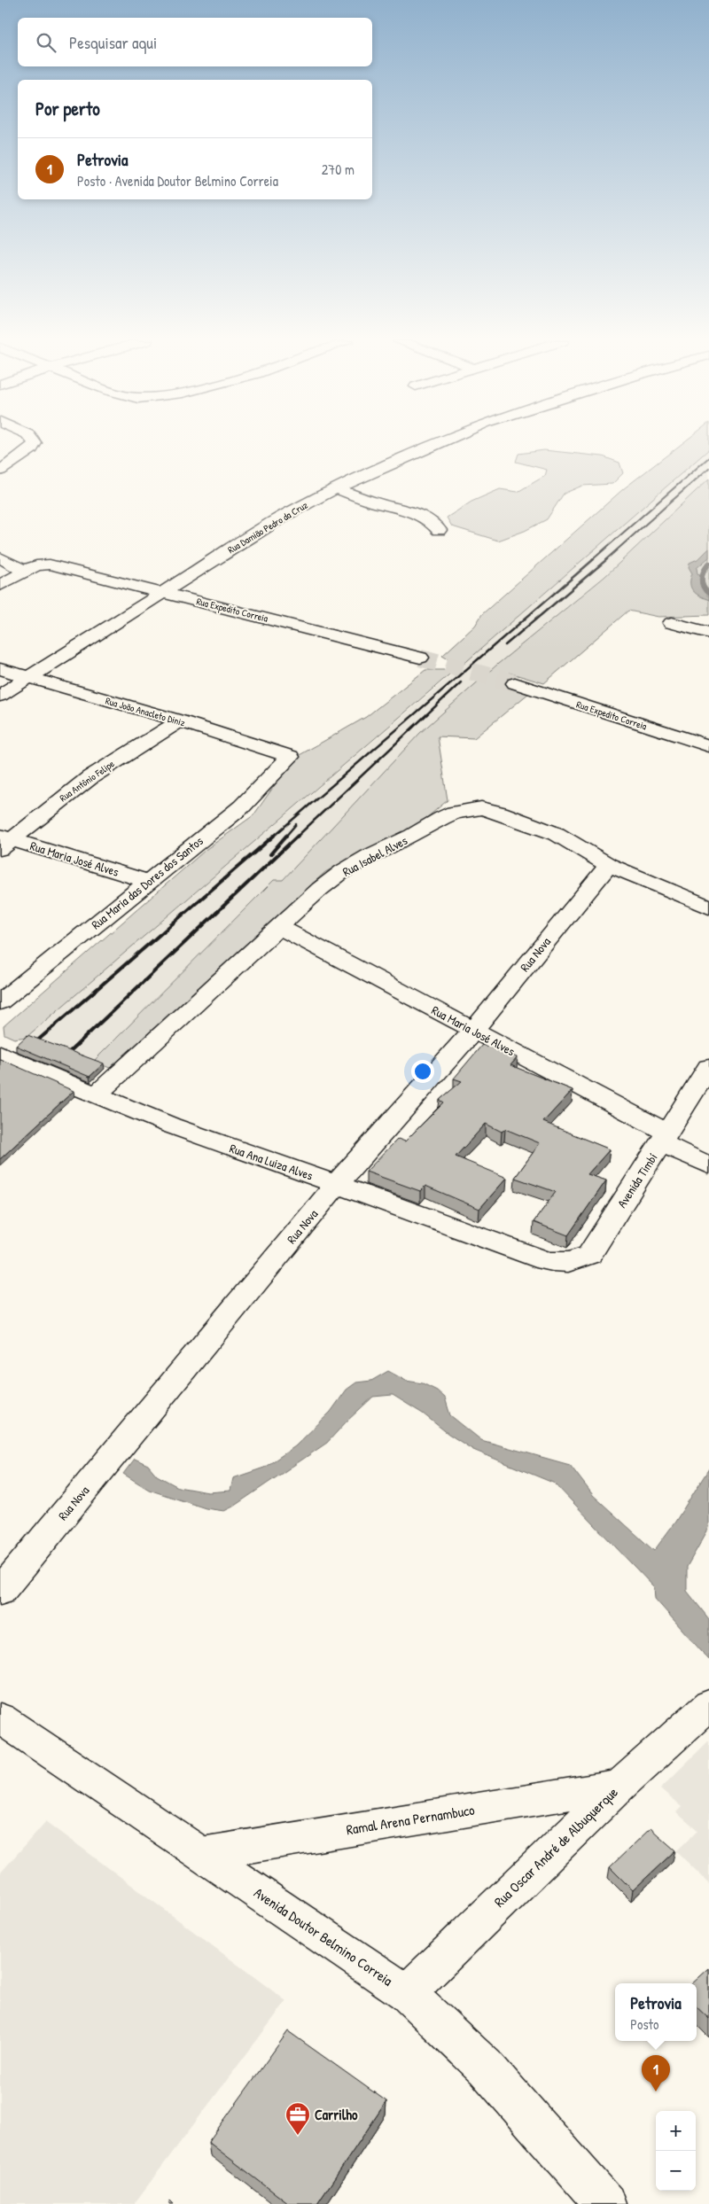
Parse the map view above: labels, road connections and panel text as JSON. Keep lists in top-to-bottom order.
{
  "streets": {
    "street": [
      "Rua Damião Pedro da Cruz",
      "Rua Expedito Correia",
      "Rua João Anacleto Diniz",
      "Rua Antônio Felipe",
      "Rua Isabel Alves",
      "Rua Maria José Alves",
      "Rua Maria das Dores dos Santos",
      "Rua Nova",
      "Rua Ana Luiza Alves",
      "Avenida Timbí",
      "Ramal Arena Pernambuco",
      "Rua Oscar André de Albuquerque",
      "Avenida Doutor Belmino Correia"
    ]
  },
  "crossings": [
    ["Rua Damião Pedro da Cruz", "Rua Expedito Correia"],
    ["Rua Damião Pedro da Cruz", "Rua João Anacleto Diniz"],
    ["Rua João Anacleto Diniz", "Rua Antônio Felipe"],
    ["Rua João Anacleto Diniz", "Rua Maria das Dores dos Santos"],
    ["Rua Antônio Felipe", "Rua Maria José Alves"],
    ["Rua Isabel Alves", "Rua Maria José Alves"],
    ["Rua Isabel Alves", "Rua Nova"],
    ["Rua Isabel Alves", "Rua Ana Luiza Alves"],
    ["Rua Maria José Alves", "Rua Maria das Dores dos Santos"],
    ["Rua Maria José Alves", "Rua Nova"],
    ["Rua Maria José Alves", "Avenida Timbí"],
    ["Rua Nova", "Rua Ana Luiza Alves"],
    ["Rua Ana Luiza Alves", "Avenida Timbí"],
    ["Ramal Arena Pernambuco", "Rua Oscar André de Albuquerque"],
    ["Ramal Arena Pernambuco", "Avenida Doutor Belmino Correia"],
    ["Rua Oscar André de Albuquerque", "Avenida Doutor Belmino Correia"]
  ],
  "places": {
    "office": ["Carrilho"]
  },
  "page": {
    "search": "Pesquisar aqui",
    "heading": "Por perto",
    "list": [
      {
        "mark": "1",
        "name": "Petrovia",
        "note": "Posto · Avenida Doutor Belmino Correia",
        "value": "270 m"
      }
    ],
    "popup": ["Petrovia", "Posto"],
    "pins": "1",
    "map_buttons": ["+", "−"]
  }
}
